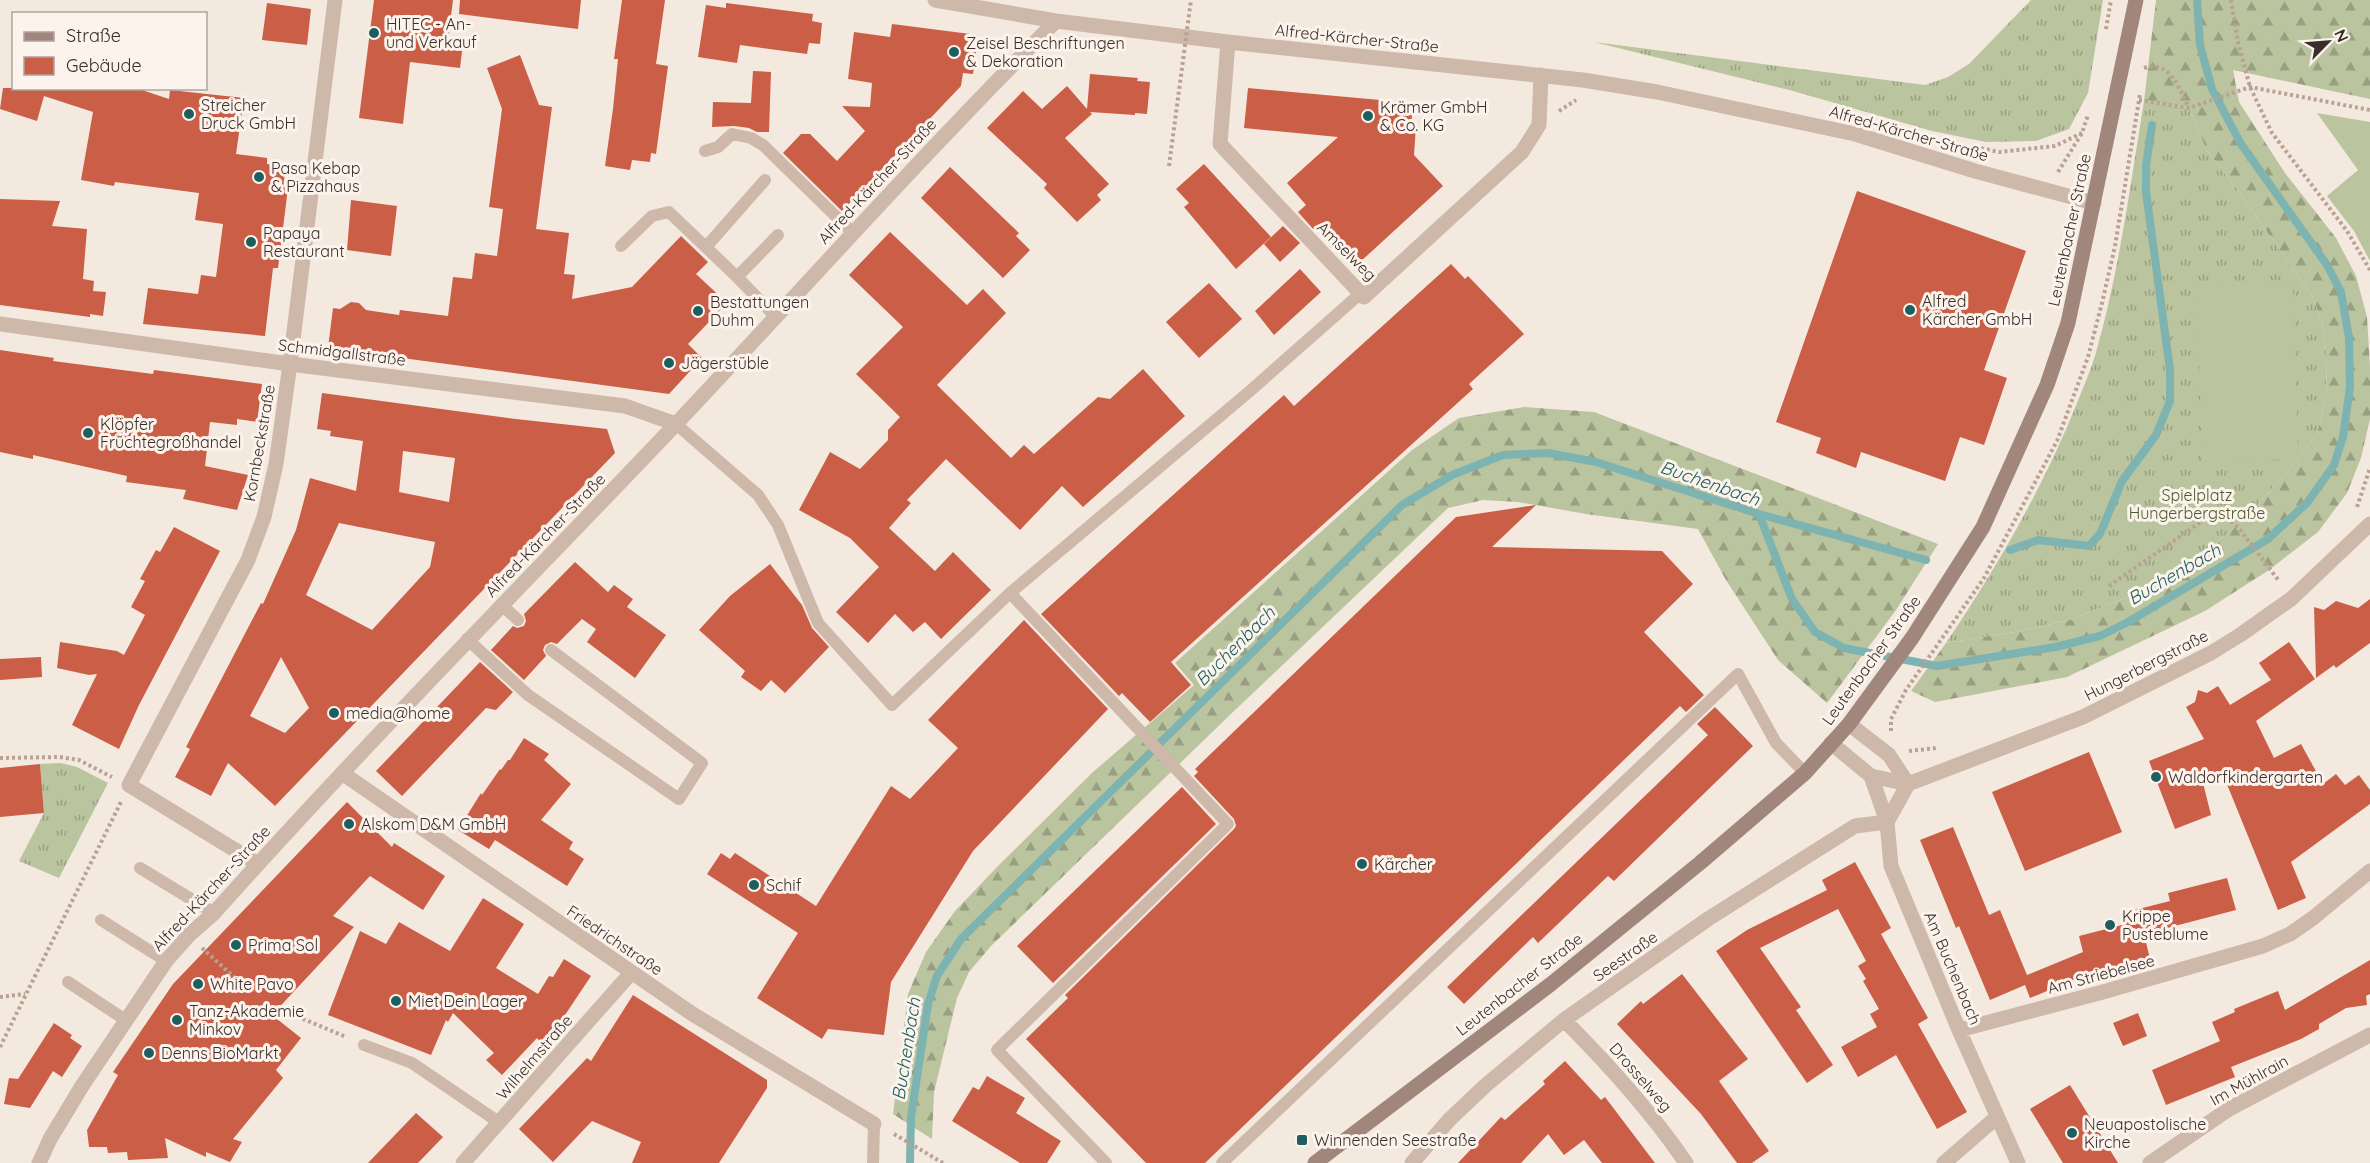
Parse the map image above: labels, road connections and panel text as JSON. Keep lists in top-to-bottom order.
{
  "streets": {
    "street": [
      "Alfred-Kärcher-Straße",
      "Leutenbacher Straße",
      "Amselweg",
      "Schmidgallstraße",
      "Kornbeckstraße",
      "Hungerbergstraße",
      "Friedrichstraße",
      "Seestraße",
      "Am Buchenbach",
      "Am Striebelsee",
      "Wilhelmstraße",
      "Drosselweg",
      "Im Mühlrain"
    ]
  },
  "crossings": [
    ["Alfred-Kärcher-Straße", "Leutenbacher Straße"],
    ["Alfred-Kärcher-Straße", "Amselweg"],
    ["Alfred-Kärcher-Straße", "Schmidgallstraße"],
    ["Alfred-Kärcher-Straße", "Friedrichstraße"],
    ["Schmidgallstraße", "Kornbeckstraße"],
    ["Friedrichstraße", "Wilhelmstraße"],
    ["Seestraße", "Am Buchenbach"],
    ["Seestraße", "Drosselweg"],
    ["Am Buchenbach", "Am Striebelsee"]
  ],
  "water": ["Buchenbach"],
  "parks": ["Spielplatz Hungerbergstraße"],
  "places": {
    "other": [
      "HITEC - An- und Verkauf",
      "Zeisel Beschriftungen & Dekoration",
      "Streicher Druck GmbH",
      "Krämer GmbH & Co. KG",
      "Pasa Kebap & Pizzahaus",
      "Papaya Restaurant",
      "Alfred Kärcher GmbH",
      "Bestattungen Duhm",
      "Jägerstüble",
      "Klöpfer Früchtegroßhandel",
      "media@home",
      "Waldorfkindergarten",
      "Alskom D&M GmbH",
      "Kärcher",
      "Schif",
      "Krippe Pusteblume",
      "Prima Sol",
      "White Pavo",
      "Miet Dein Lager",
      "Tanz-Akademie Minkov",
      "Denns BioMarkt",
      "Neuapostolische Kirche"
    ],
    "transit": ["Winnenden Seestraße"]
  },
  "legend": ["Straße", "Gebäude"],
  "north": "top right"
}
